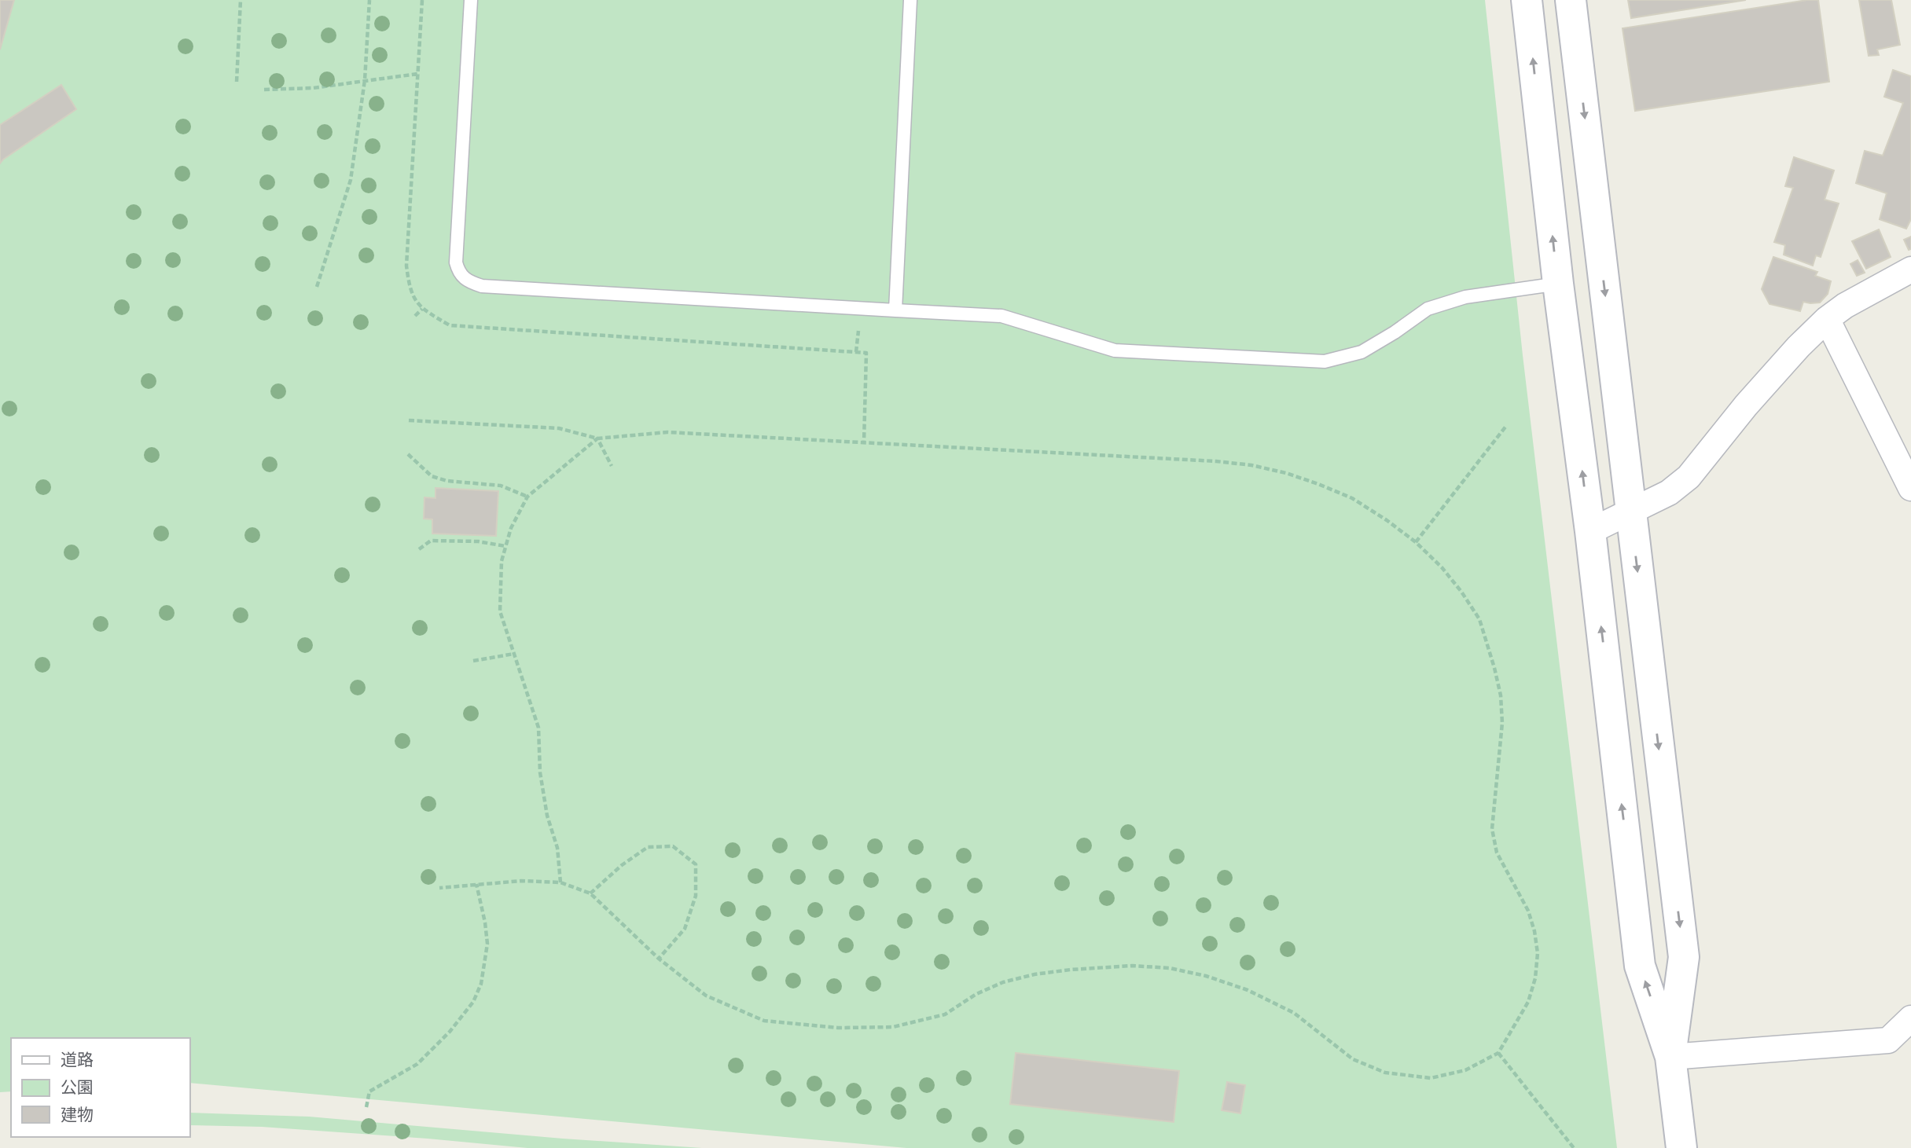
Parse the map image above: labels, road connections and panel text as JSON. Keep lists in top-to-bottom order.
{
  "legend": ["道路", "公園", "建物"]
}
